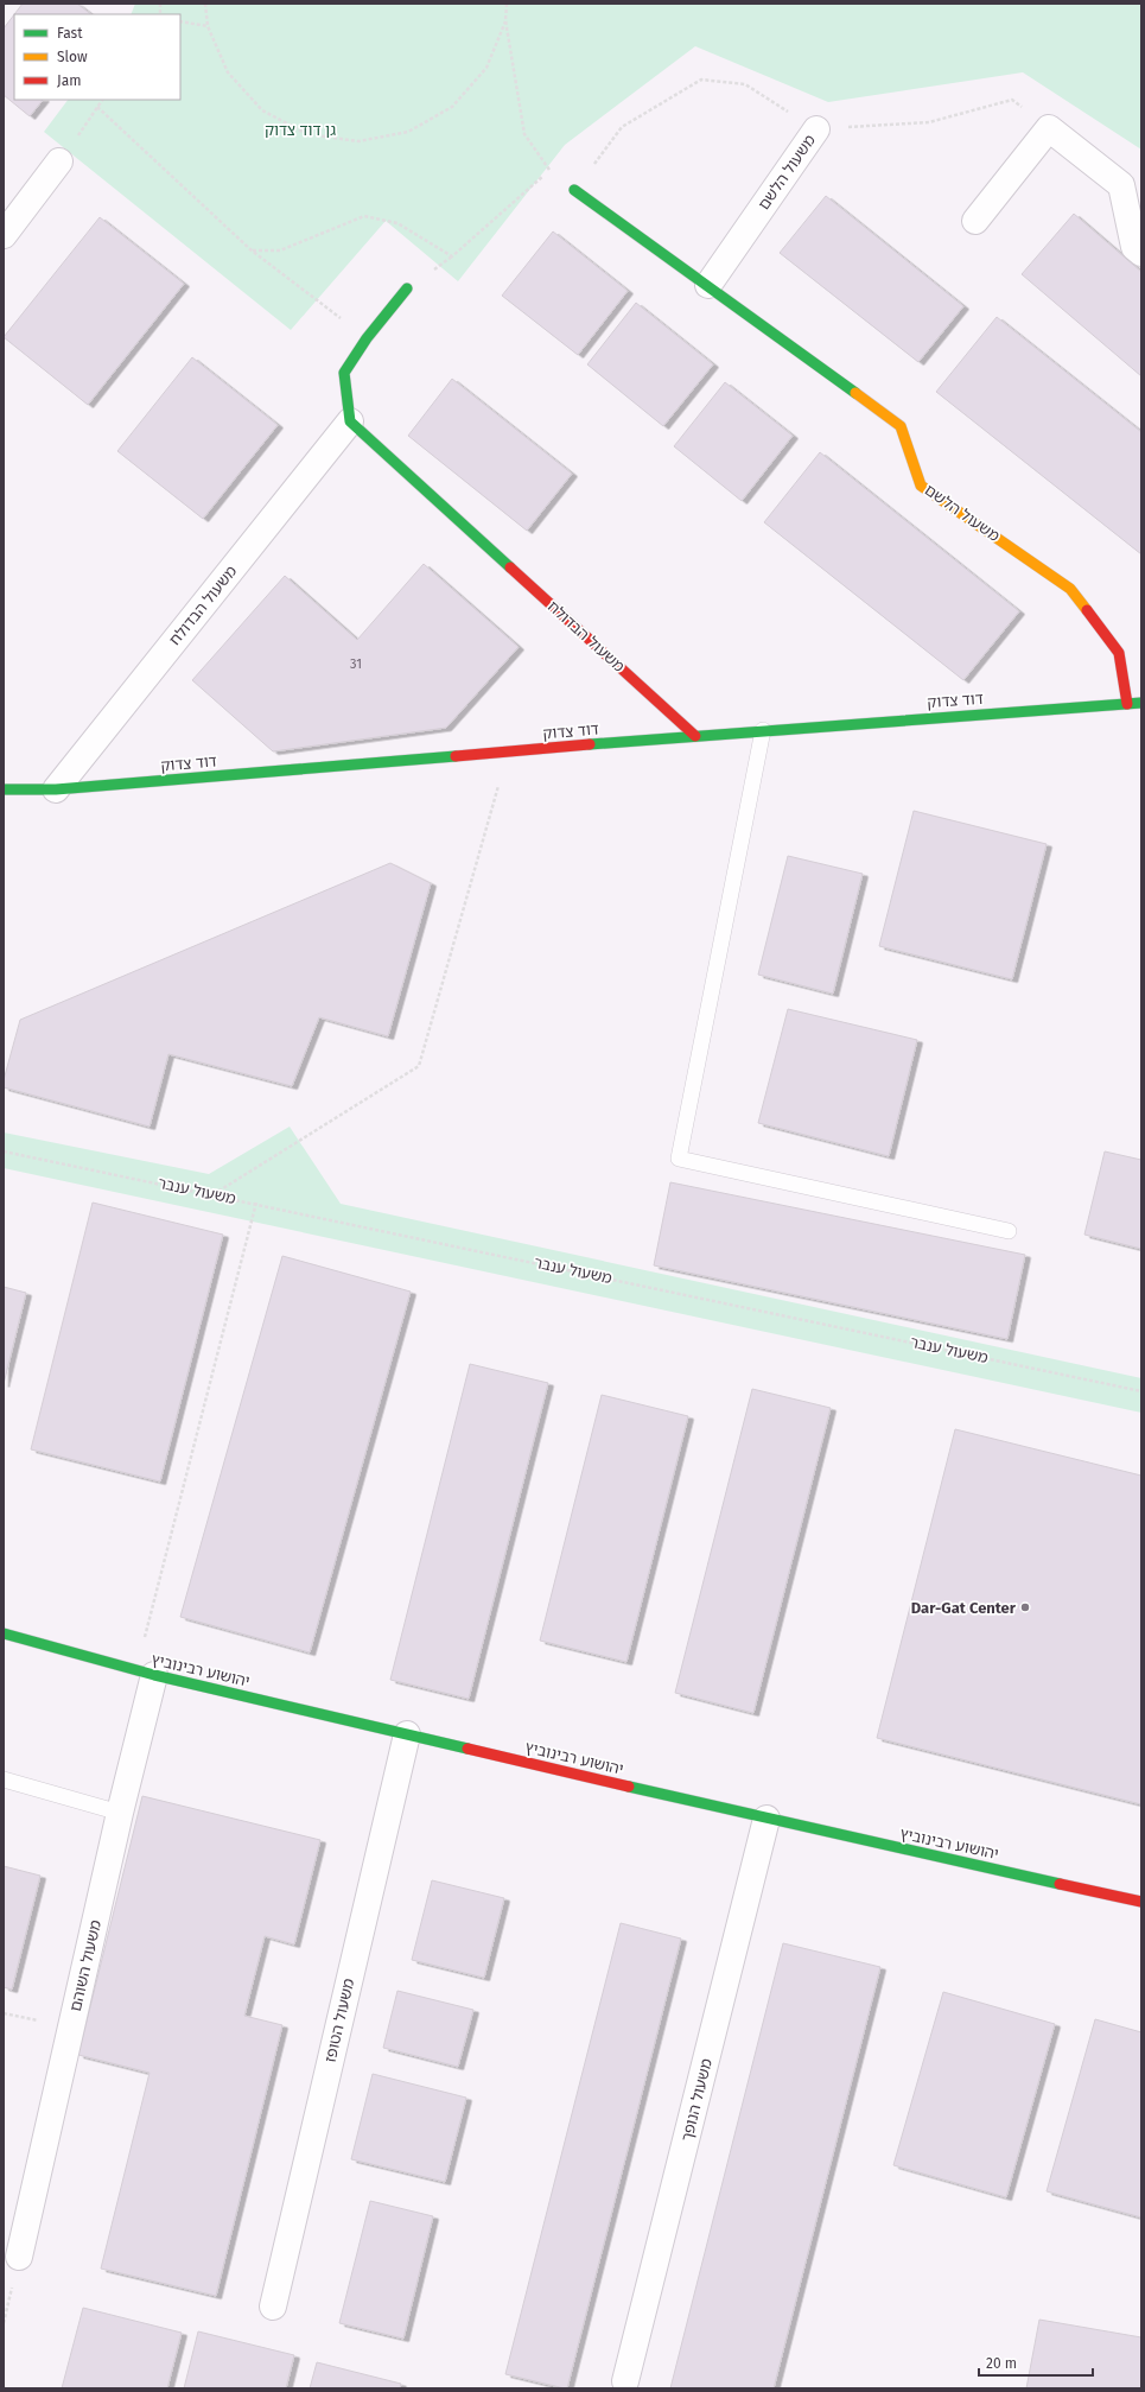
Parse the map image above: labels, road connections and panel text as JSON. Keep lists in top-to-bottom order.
{
  "streets": {
    "street": [
      "משעול הלשם",
      "משעול הבדולח",
      "דוד צדוק",
      "יהושוע רבינוביץ",
      "משעול השוהם",
      "משעול הטופז",
      "משעול הנופך"
    ],
    "path": ["משעול ענבר"]
  },
  "crossings": [
    ["משעול הלשם", "דוד צדוק"],
    ["משעול הבדולח", "דוד צדוק"],
    ["יהושוע רבינוביץ", "משעול השוהם"],
    ["יהושוע רבינוביץ", "משעול הטופז"],
    ["יהושוע רבינוביץ", "משעול הנופך"]
  ],
  "parks": ["גן דוד צדוק"],
  "places": ["Dar-Gat Center"],
  "house_numbers": ["31"],
  "legend": ["Fast", "Slow", "Jam"],
  "scale_bar": "20 m"
}
